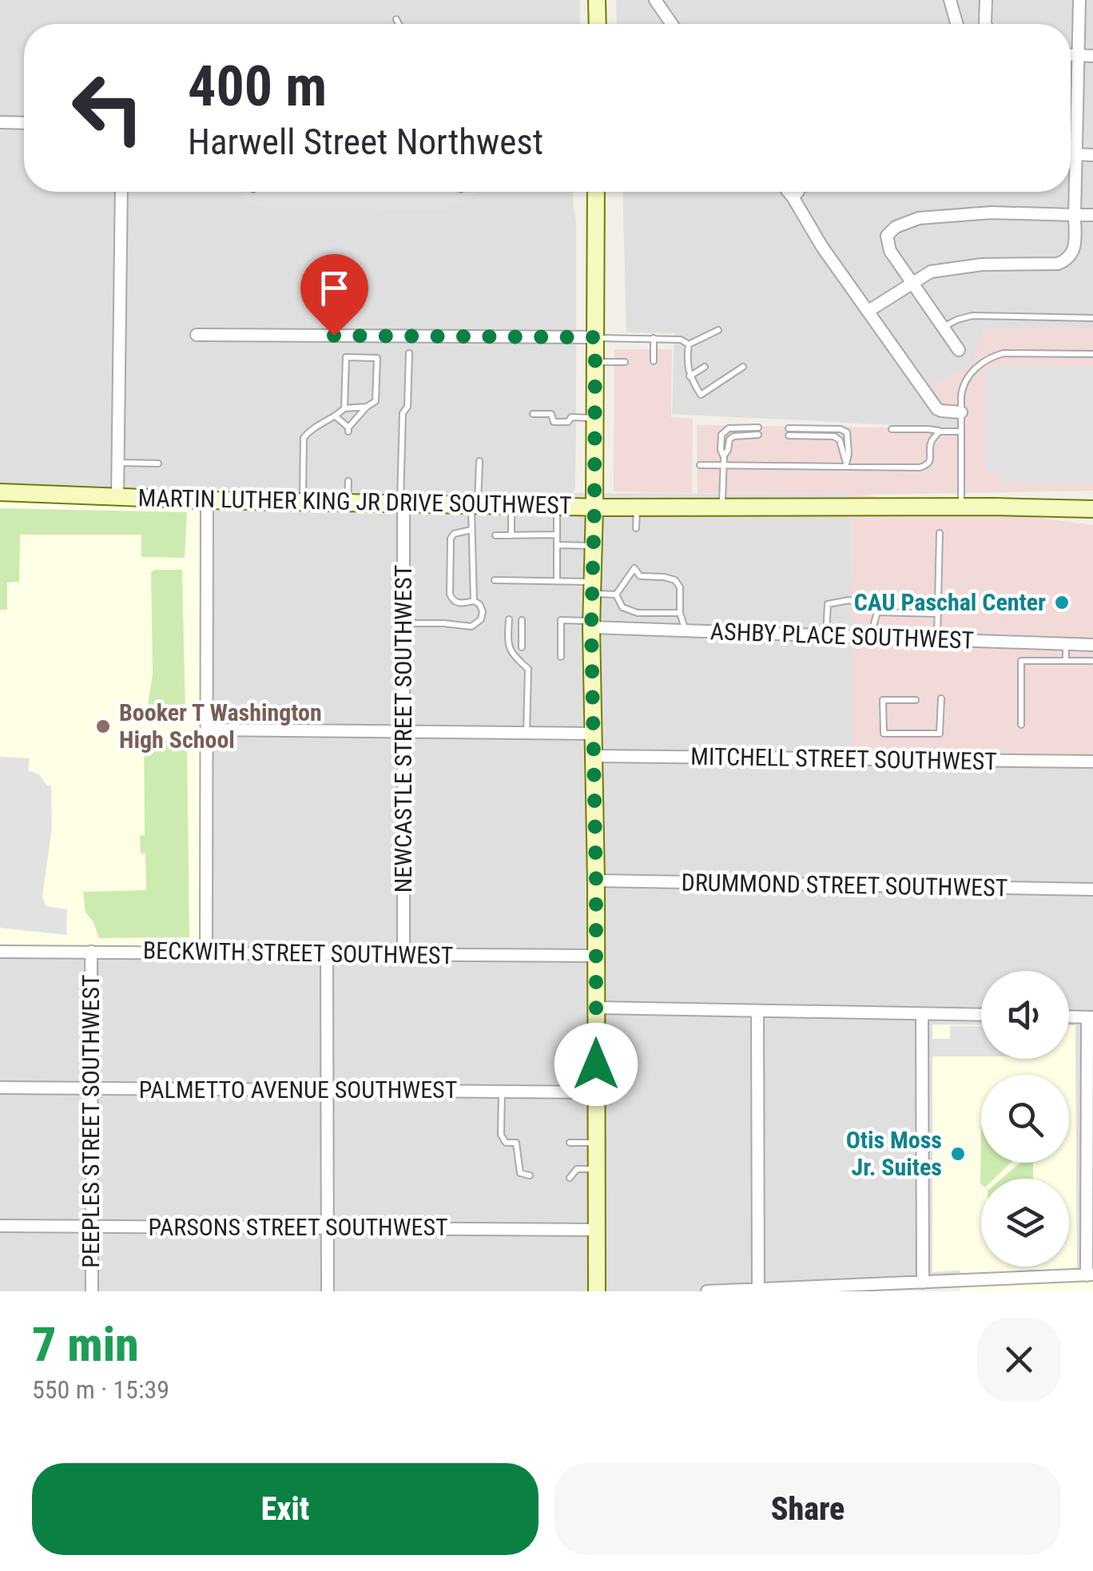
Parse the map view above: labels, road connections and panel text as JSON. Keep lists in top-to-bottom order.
{
  "streets": {
    "main road": ["MARTIN LUTHER KING JR DRIVE SOUTHWEST"],
    "street": [
      "ASHBY PLACE SOUTHWEST",
      "NEWCASTLE STREET SOUTHWEST",
      "MITCHELL STREET SOUTHWEST",
      "DRUMMOND STREET SOUTHWEST",
      "BECKWITH STREET SOUTHWEST",
      "PALMETTO AVENUE SOUTHWEST",
      "PEEPLES STREET SOUTHWEST",
      "PARSONS STREET SOUTHWEST"
    ]
  },
  "crossings": [
    ["MARTIN LUTHER KING JR DRIVE SOUTHWEST", "NEWCASTLE STREET SOUTHWEST"],
    ["NEWCASTLE STREET SOUTHWEST", "BECKWITH STREET SOUTHWEST"],
    ["BECKWITH STREET SOUTHWEST", "PEEPLES STREET SOUTHWEST"],
    ["PALMETTO AVENUE SOUTHWEST", "PEEPLES STREET SOUTHWEST"],
    ["PEEPLES STREET SOUTHWEST", "PARSONS STREET SOUTHWEST"]
  ],
  "places": ["CAU Paschal Center", "Booker T Washington High School", "Otis Moss Jr. Suites"],
  "page": {
    "turn": ["400 m", "Harwell Street Northwest"],
    "heading": ["7 min", "550 m · 15:39"],
    "buttons": ["Exit", "Share"]
  }
}
